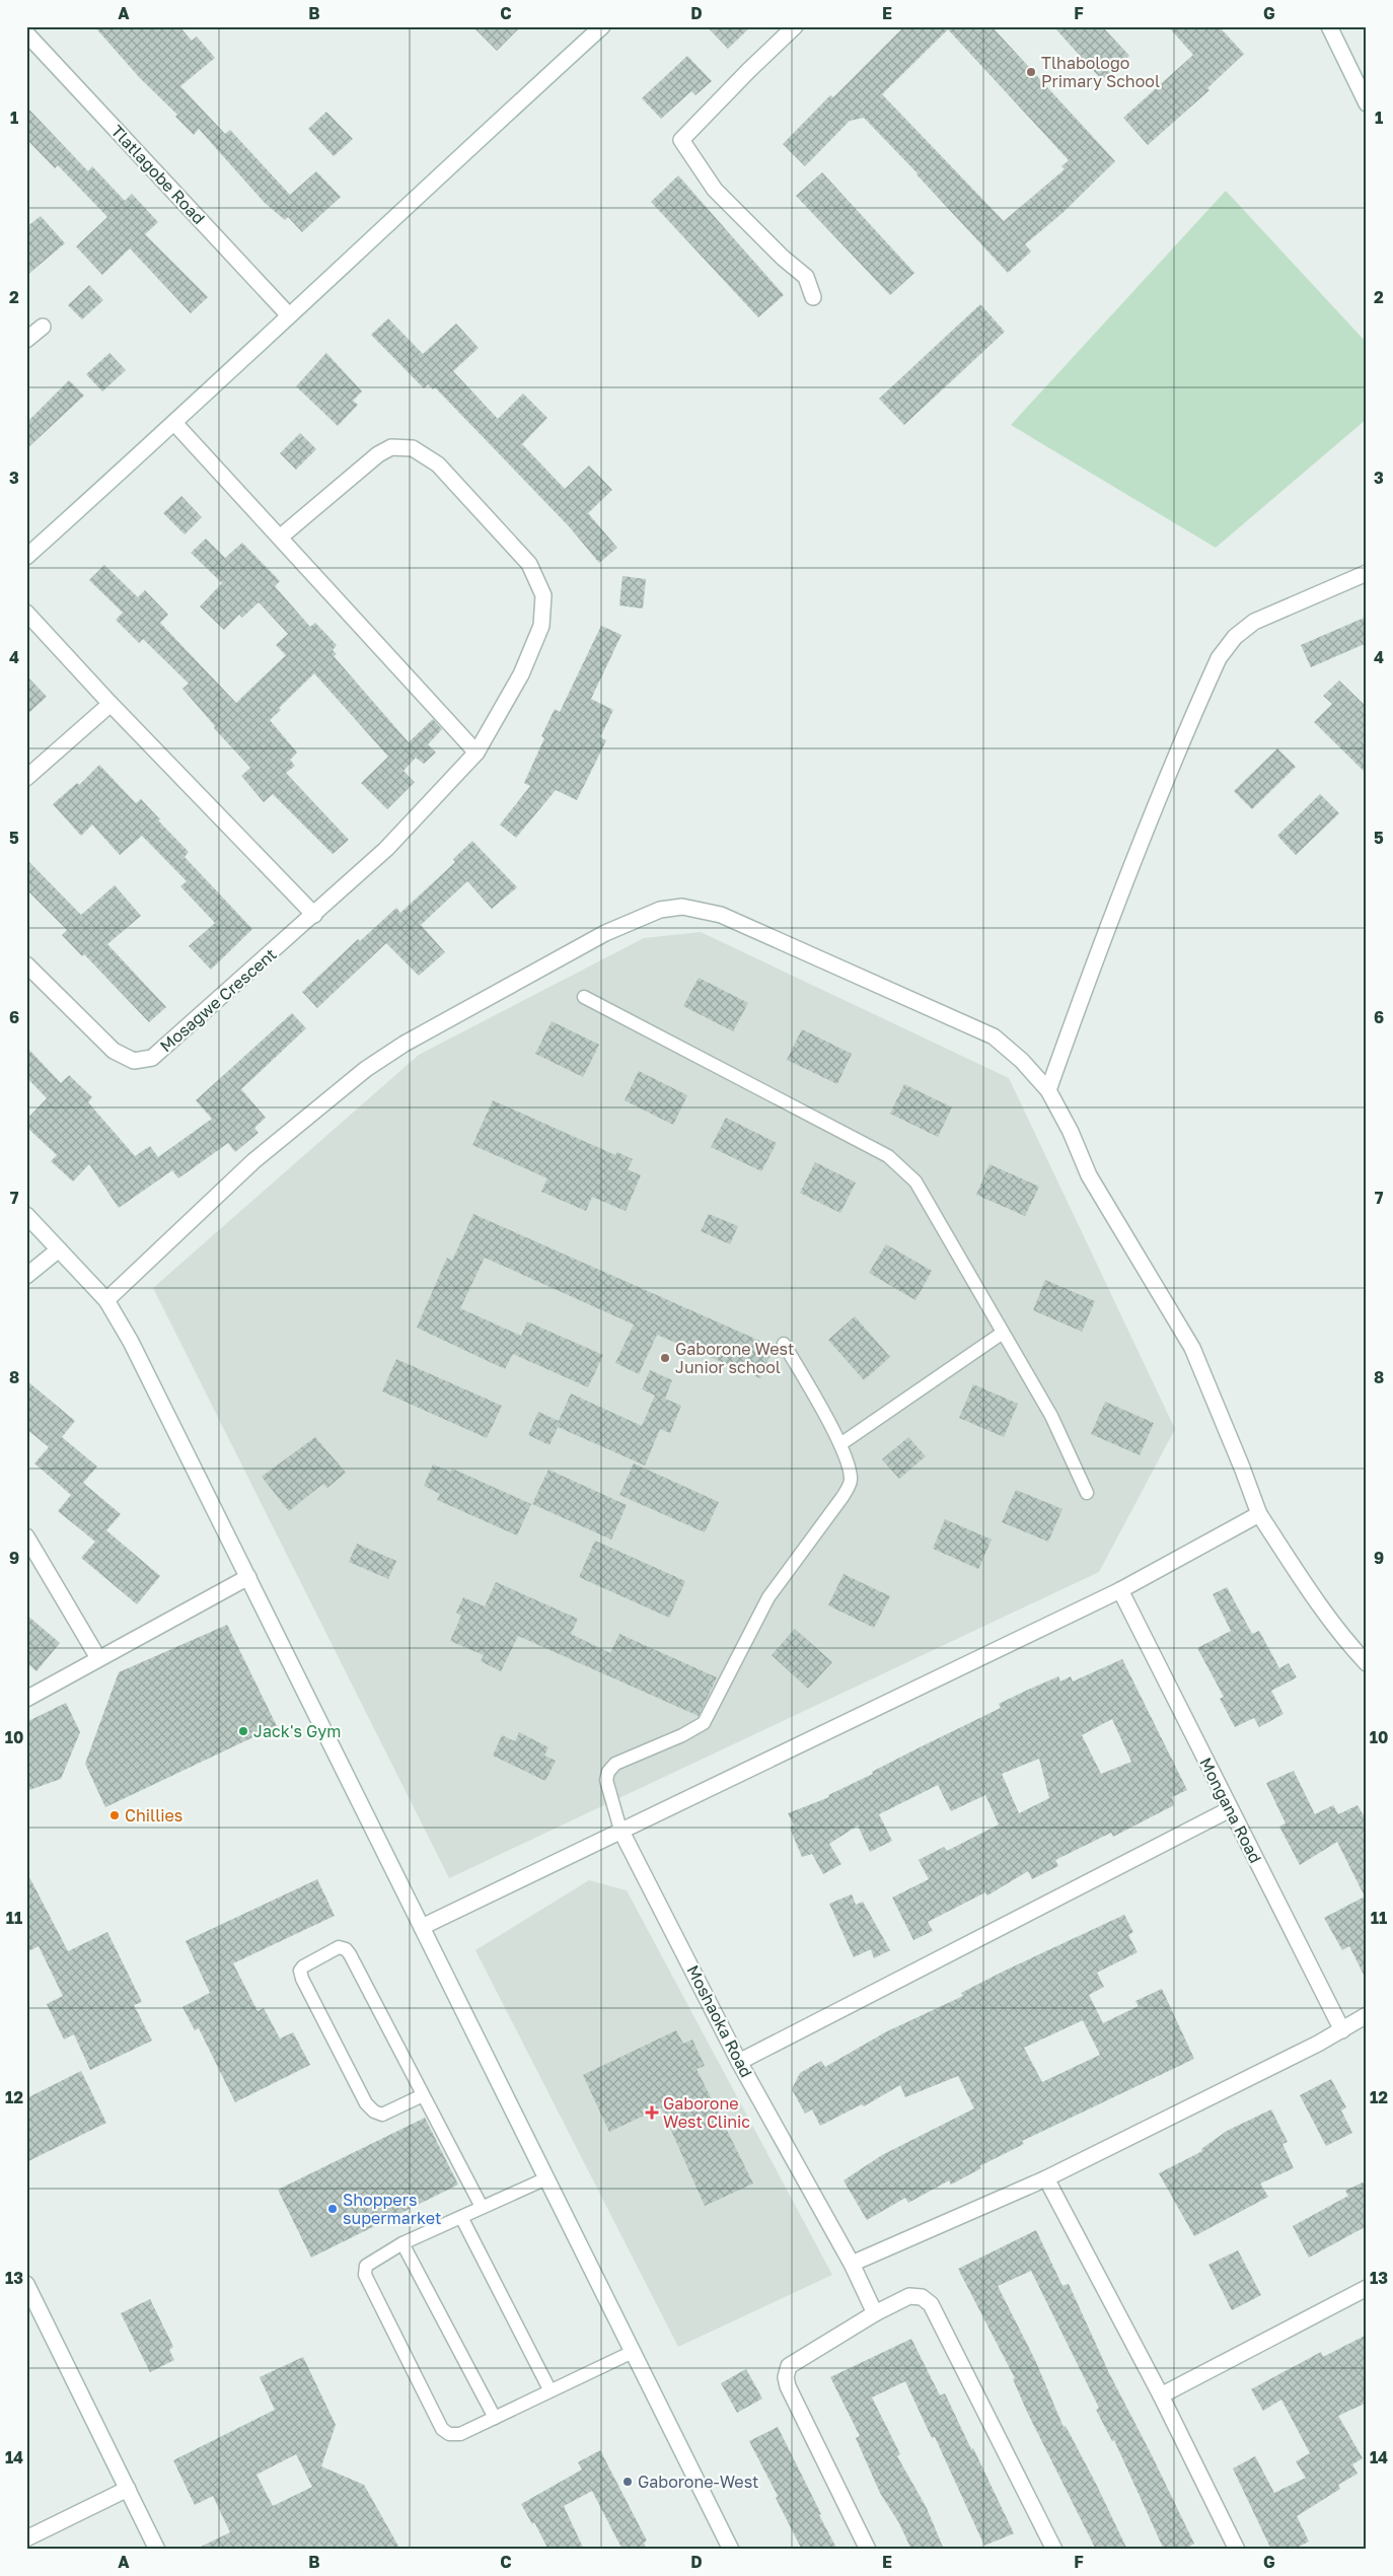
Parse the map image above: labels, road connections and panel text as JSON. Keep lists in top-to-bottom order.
{
  "streets": {
    "street": [
      "Tlatlagobe Road",
      "Mosagwe Crescent",
      "Mongana Road",
      "Moshaoka Road"
    ]
  },
  "places": {
    "other": [
      "Tlhabologo Primary School",
      "Gaborone West Junior school",
      "Jack's Gym",
      "Chillies",
      "Shoppers supermarket",
      "Gaborone-West"
    ],
    "health": ["Gaborone West Clinic"]
  },
  "grid": {
    "columns": [
      "A",
      "B",
      "C",
      "D",
      "E",
      "F",
      "G"
    ],
    "rows": [
      "1",
      "2",
      "3",
      "4",
      "5",
      "6",
      "7",
      "8",
      "9",
      "10",
      "11",
      "12",
      "13",
      "14"
    ]
  }
}
